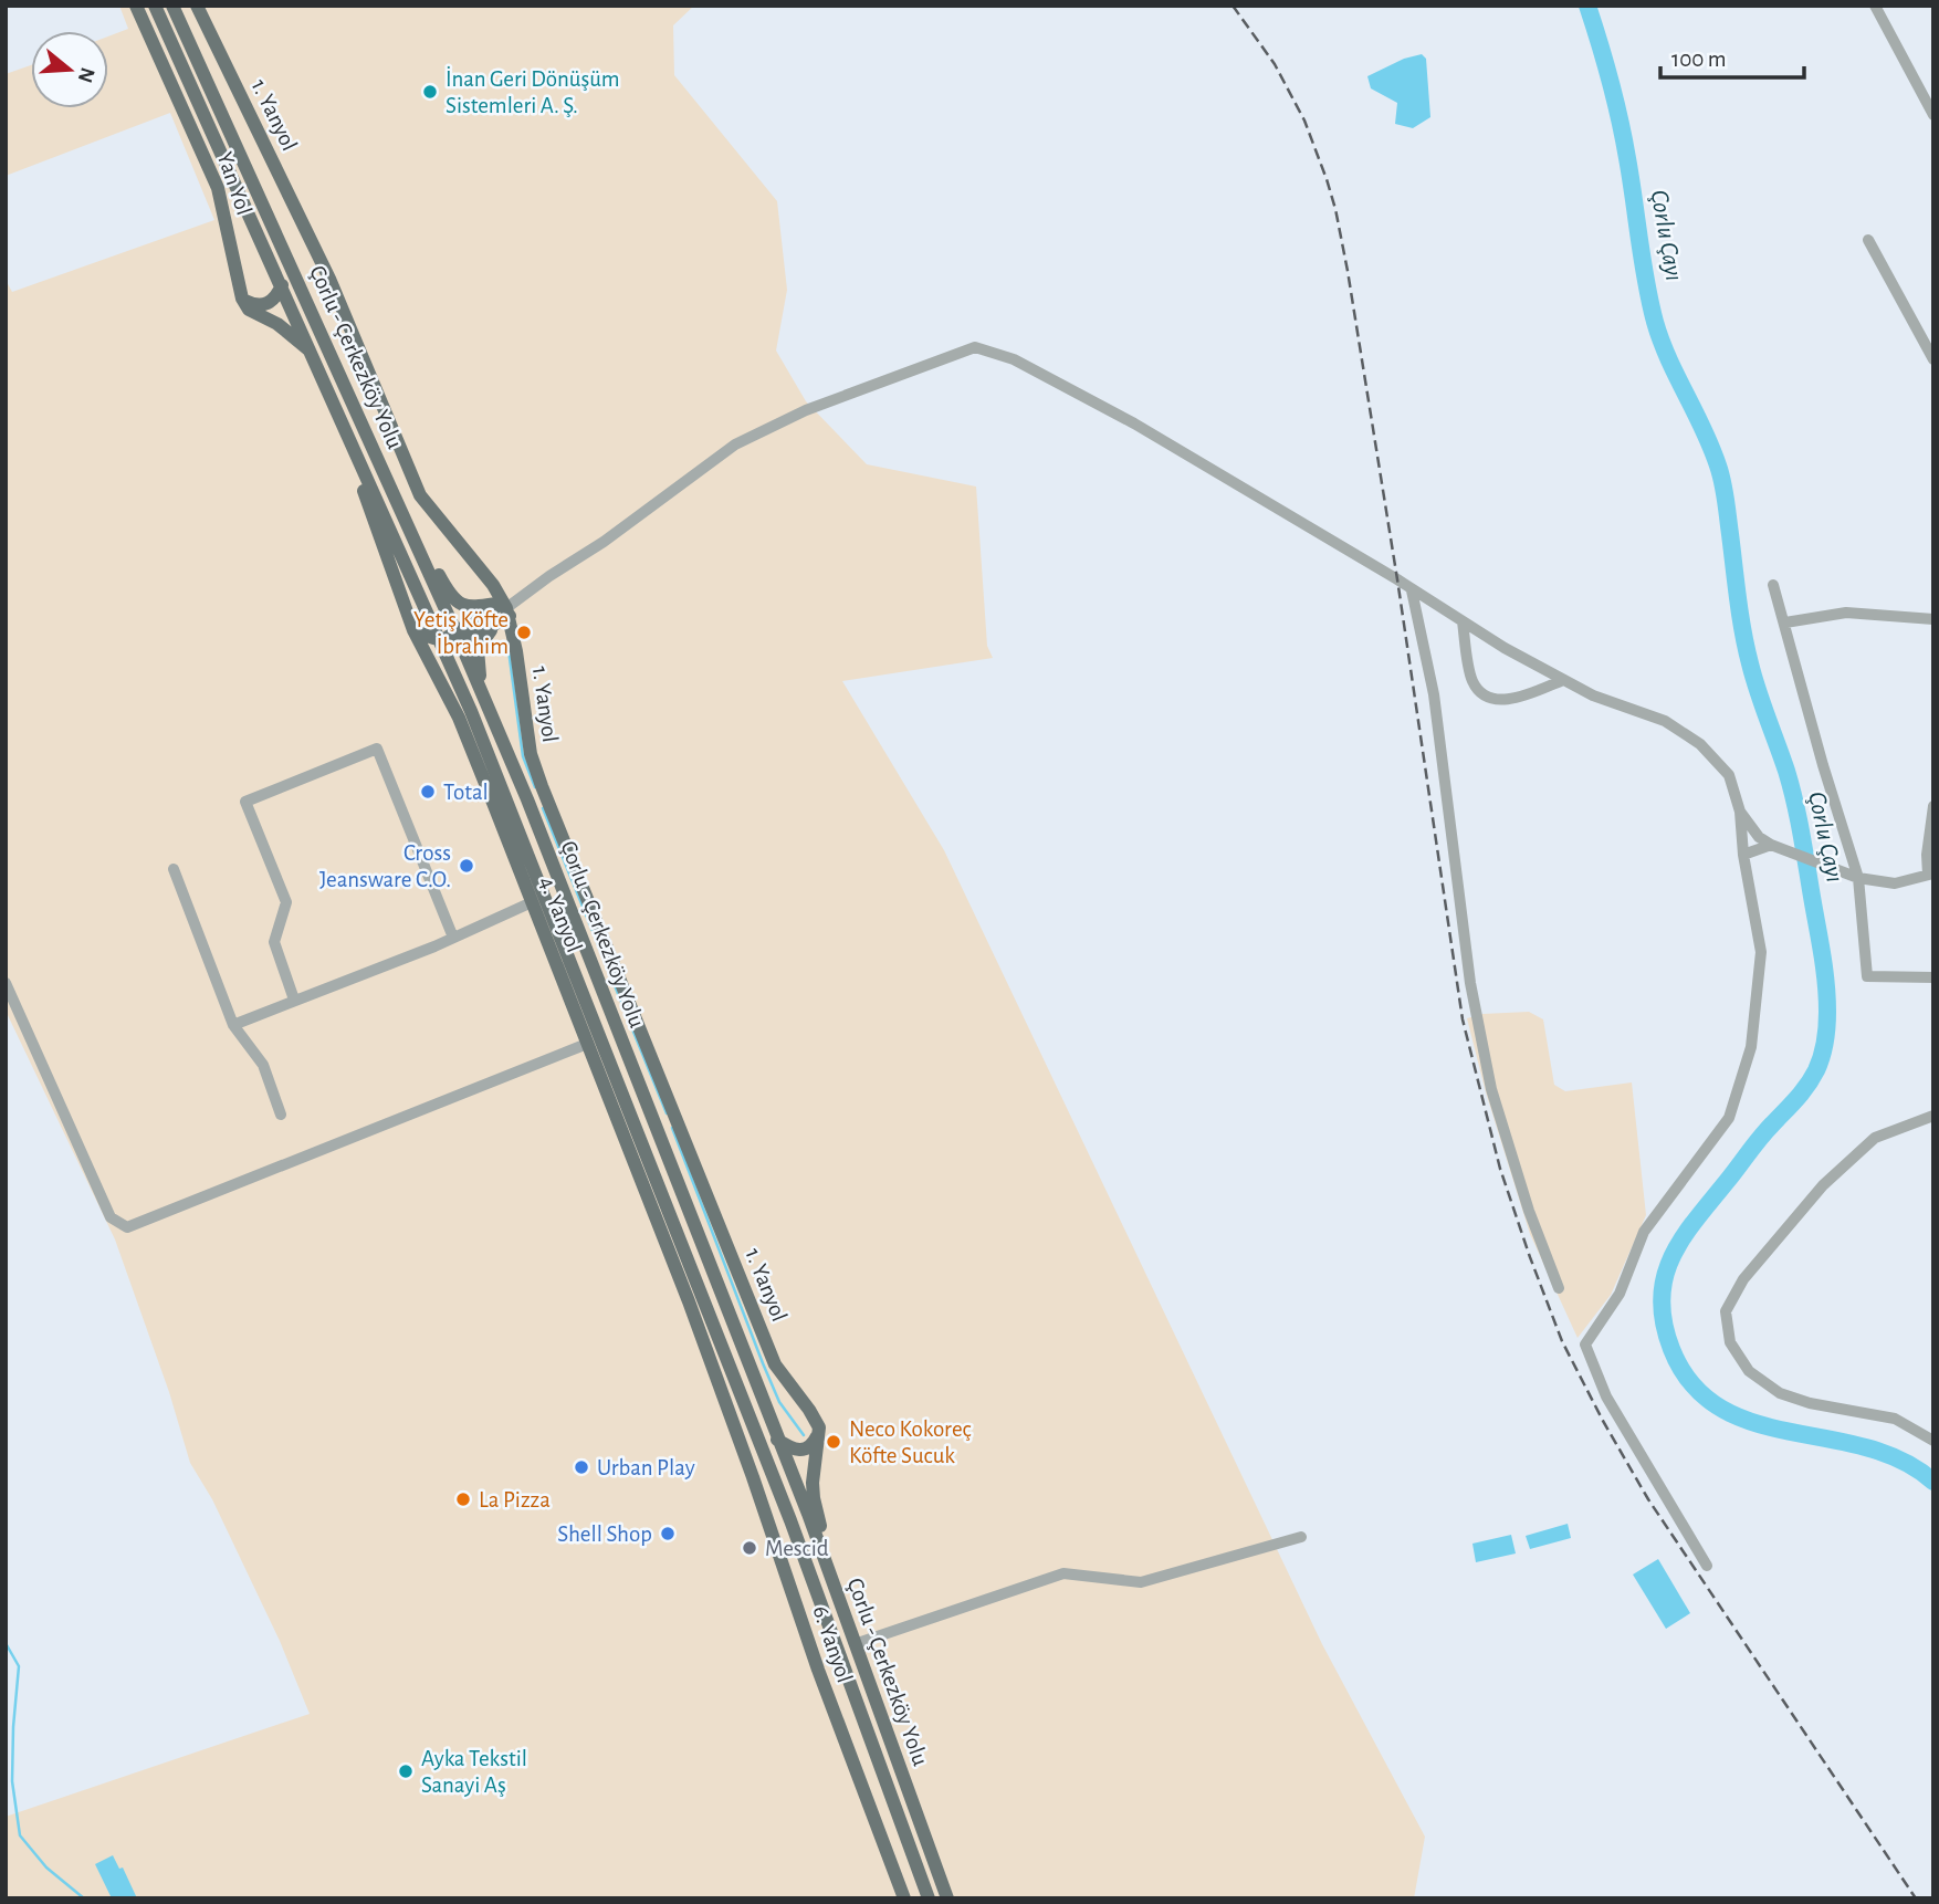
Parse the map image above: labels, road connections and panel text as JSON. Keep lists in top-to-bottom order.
{
  "streets": {
    "main road": [
      "1. Yanyol",
      "Yan Yol",
      "Çorlu - Çerkezköy Yolu",
      "4. Yanyol",
      "6. Yanyol"
    ]
  },
  "crossings": [
    ["Çorlu - Çerkezköy Yolu", "4. Yanyol"],
    ["4. Yanyol", "6. Yanyol"]
  ],
  "water": ["Çorlu Çayı"],
  "places": [
    "İnan Geri Dönüşüm Sistemleri A. Ş.",
    "Yetiş Köfte İbrahim",
    "Total",
    "Cross Jeansware C.O.",
    "Neco Kokoreç Köfte Sucuk",
    "Urban Play",
    "La Pizza",
    "Shell Shop",
    "Mescid",
    "Ayka Tekstil Sanayi Aş"
  ],
  "scale_bar": "100 m",
  "north": "right"
}
